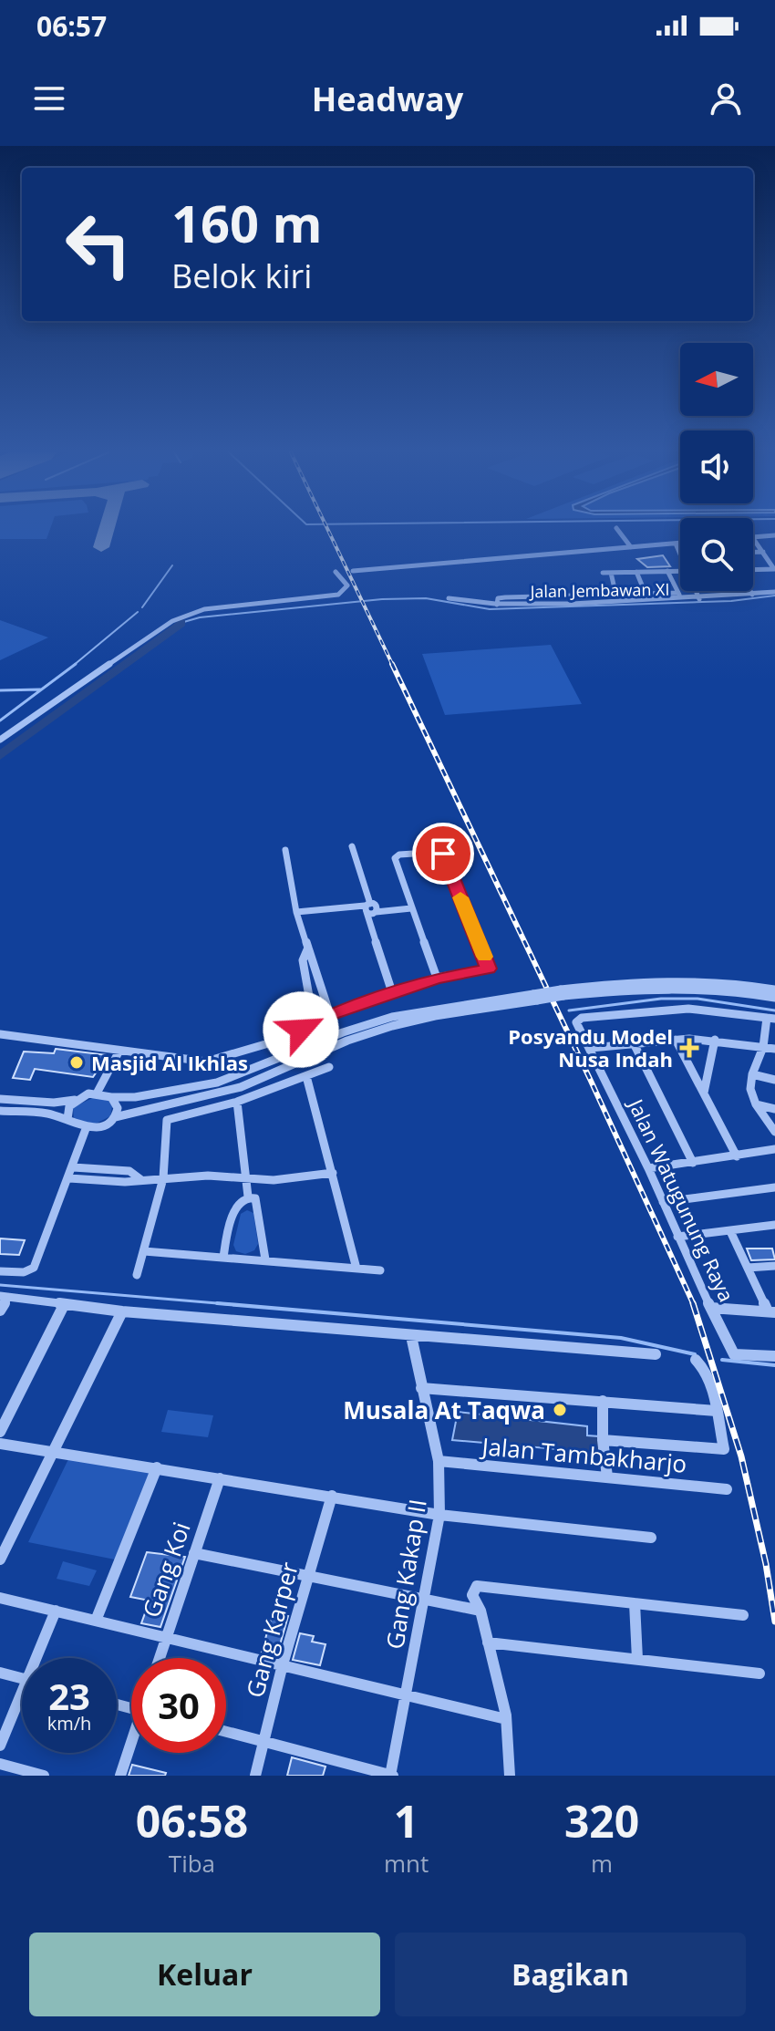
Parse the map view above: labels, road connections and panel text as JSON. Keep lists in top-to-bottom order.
{
  "streets": {
    "street": [
      "Jalan Jembawan XI",
      "Jalan Watugunung Raya",
      "Jalan Tambakharjo",
      "Gang Koi",
      "Gang Kakap II",
      "Gang Karper"
    ]
  },
  "crossings": [
    ["Jalan Tambakharjo", "Gang Kakap II"]
  ],
  "places": {
    "health": ["Posyandu Model Nusa Indah"],
    "other": ["Masjid Al Ikhlas", "Musala At Taqwa"]
  },
  "north": "left",
  "page": {
    "status": "06:57",
    "header": "Headway",
    "turn": ["160 m", "Belok kiri"],
    "speed": "23 km/h",
    "limit": "30",
    "eta": [
      "06:58",
      "Tiba",
      "1",
      "mnt",
      "320",
      "m"
    ],
    "buttons": ["Keluar", "Bagikan"]
  }
}
